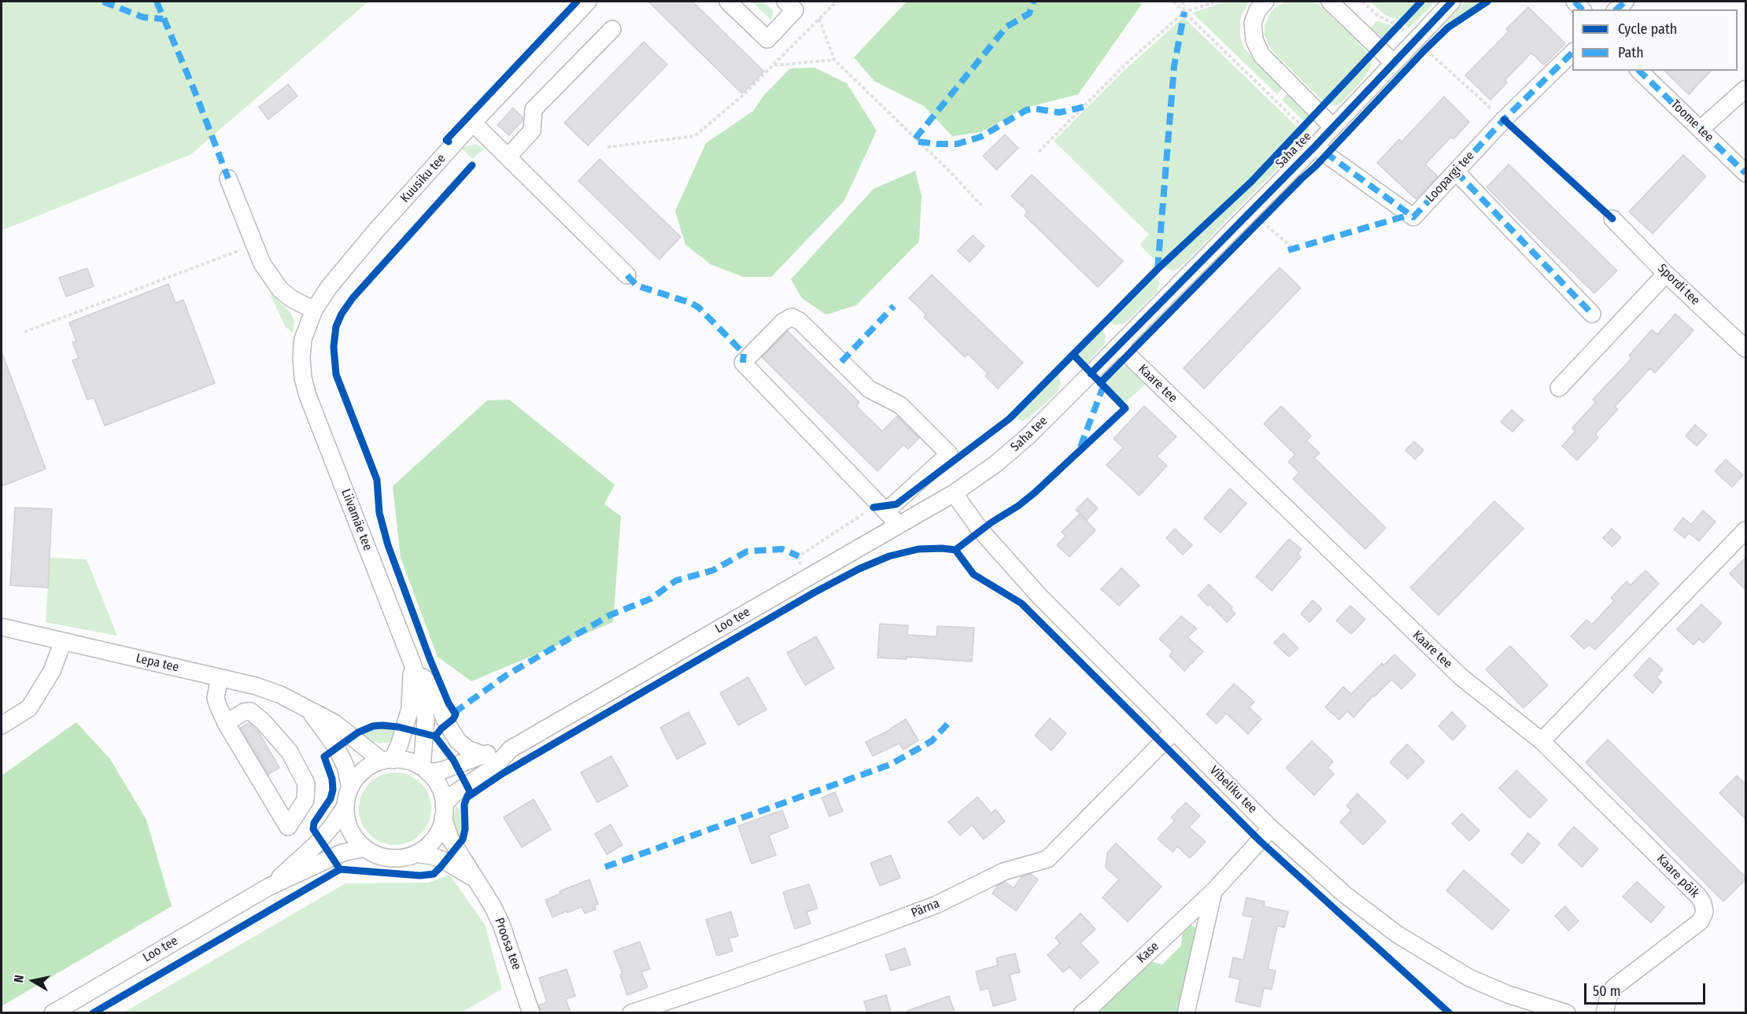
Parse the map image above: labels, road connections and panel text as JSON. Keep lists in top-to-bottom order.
{
  "streets": {
    "street": [
      "Toome tee",
      "Saha tee",
      "Loopargi tee",
      "Kuusiku tee",
      "Spordi tee",
      "Kaare tee",
      "Liivamäe tee",
      "Loo tee",
      "Lepa tee",
      "Vibeliku tee",
      "Kaare põik",
      "Pärna",
      "Proosa tee",
      "Kase"
    ]
  },
  "crossings": [
    ["Saha tee", "Loopargi tee"],
    ["Saha tee", "Kaare tee"],
    ["Saha tee", "Loo tee"],
    ["Saha tee", "Vibeliku tee"],
    ["Kuusiku tee", "Liivamäe tee"],
    ["Kaare tee", "Kaare põik"],
    ["Liivamäe tee", "Loo tee"],
    ["Liivamäe tee", "Lepa tee"],
    ["Liivamäe tee", "Proosa tee"],
    ["Loo tee", "Lepa tee"],
    ["Loo tee", "Vibeliku tee"],
    ["Loo tee", "Proosa tee"],
    ["Lepa tee", "Proosa tee"],
    ["Vibeliku tee", "Pärna"],
    ["Vibeliku tee", "Kase"]
  ],
  "legend": ["Cycle path", "Path"],
  "scale_bar": "50 m",
  "north": "left"
}
